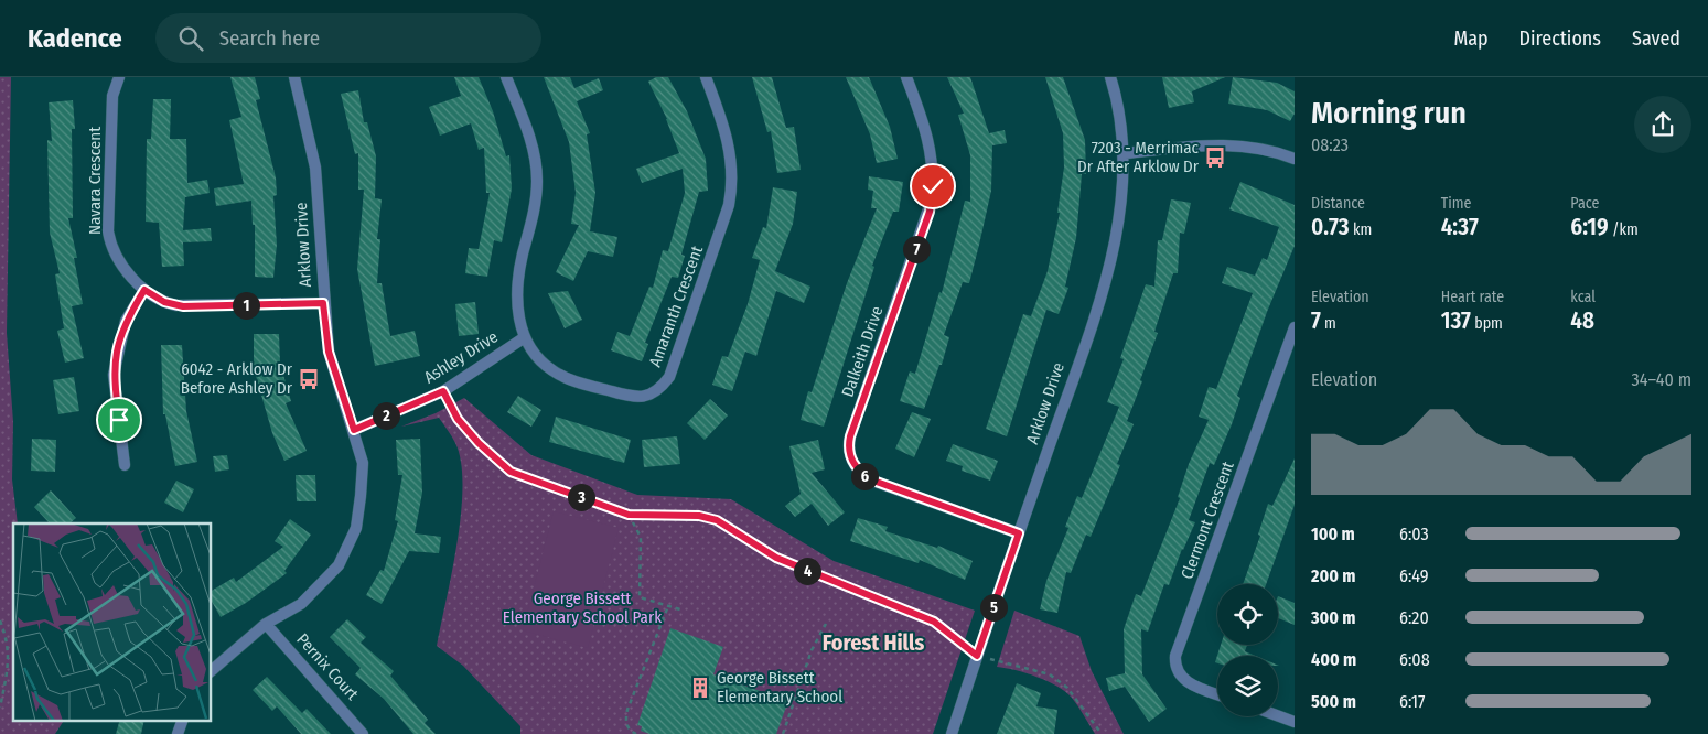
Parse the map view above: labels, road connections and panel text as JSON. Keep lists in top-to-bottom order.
{
  "streets": {
    "street": [
      "Navara Crescent",
      "Arklow Drive",
      "Amaranth Crescent",
      "Dalkeith Drive",
      "Ashley Drive",
      "Clermont Crescent",
      "Pernix Court"
    ]
  },
  "crossings": [
    ["Navara Crescent", "Arklow Drive"],
    ["Arklow Drive", "Dalkeith Drive"],
    ["Arklow Drive", "Ashley Drive"],
    ["Arklow Drive", "Pernix Court"],
    ["Amaranth Crescent", "Ashley Drive"]
  ],
  "districts": ["Forest Hills"],
  "parks": ["George Bissett Elementary School Park"],
  "places": {
    "bus stop": ["7203 - Merrimac Dr After Arklow Dr", "6042 - Arklow Dr Before Ashley Dr"],
    "building": ["George Bissett Elementary School"]
  },
  "page": {
    "header": "Kadence",
    "search": "Search here",
    "nav": ["Map", "Directions", "Saved"],
    "heading": ["Morning run", "08:23"],
    "stats": [
      ["Distance", "0.73 km"],
      ["Time", "4:37"],
      ["Pace", "6:19 /km"],
      ["Elevation", "7 m"],
      ["Heart rate", "137 bpm"],
      ["kcal", "48"]
    ],
    "pins": [
      "7",
      "1",
      "2",
      "6",
      "3",
      "4",
      "5"
    ],
    "chart": ["Elevation", "34–40 m"],
    "list": [
      {
        "name": "100 m",
        "note": "6:03"
      },
      {
        "name": "200 m",
        "note": "6:49"
      },
      {
        "name": "300 m",
        "note": "6:20"
      },
      {
        "name": "400 m",
        "note": "6:08"
      },
      {
        "name": "500 m",
        "note": "6:17"
      }
    ]
  }
}
